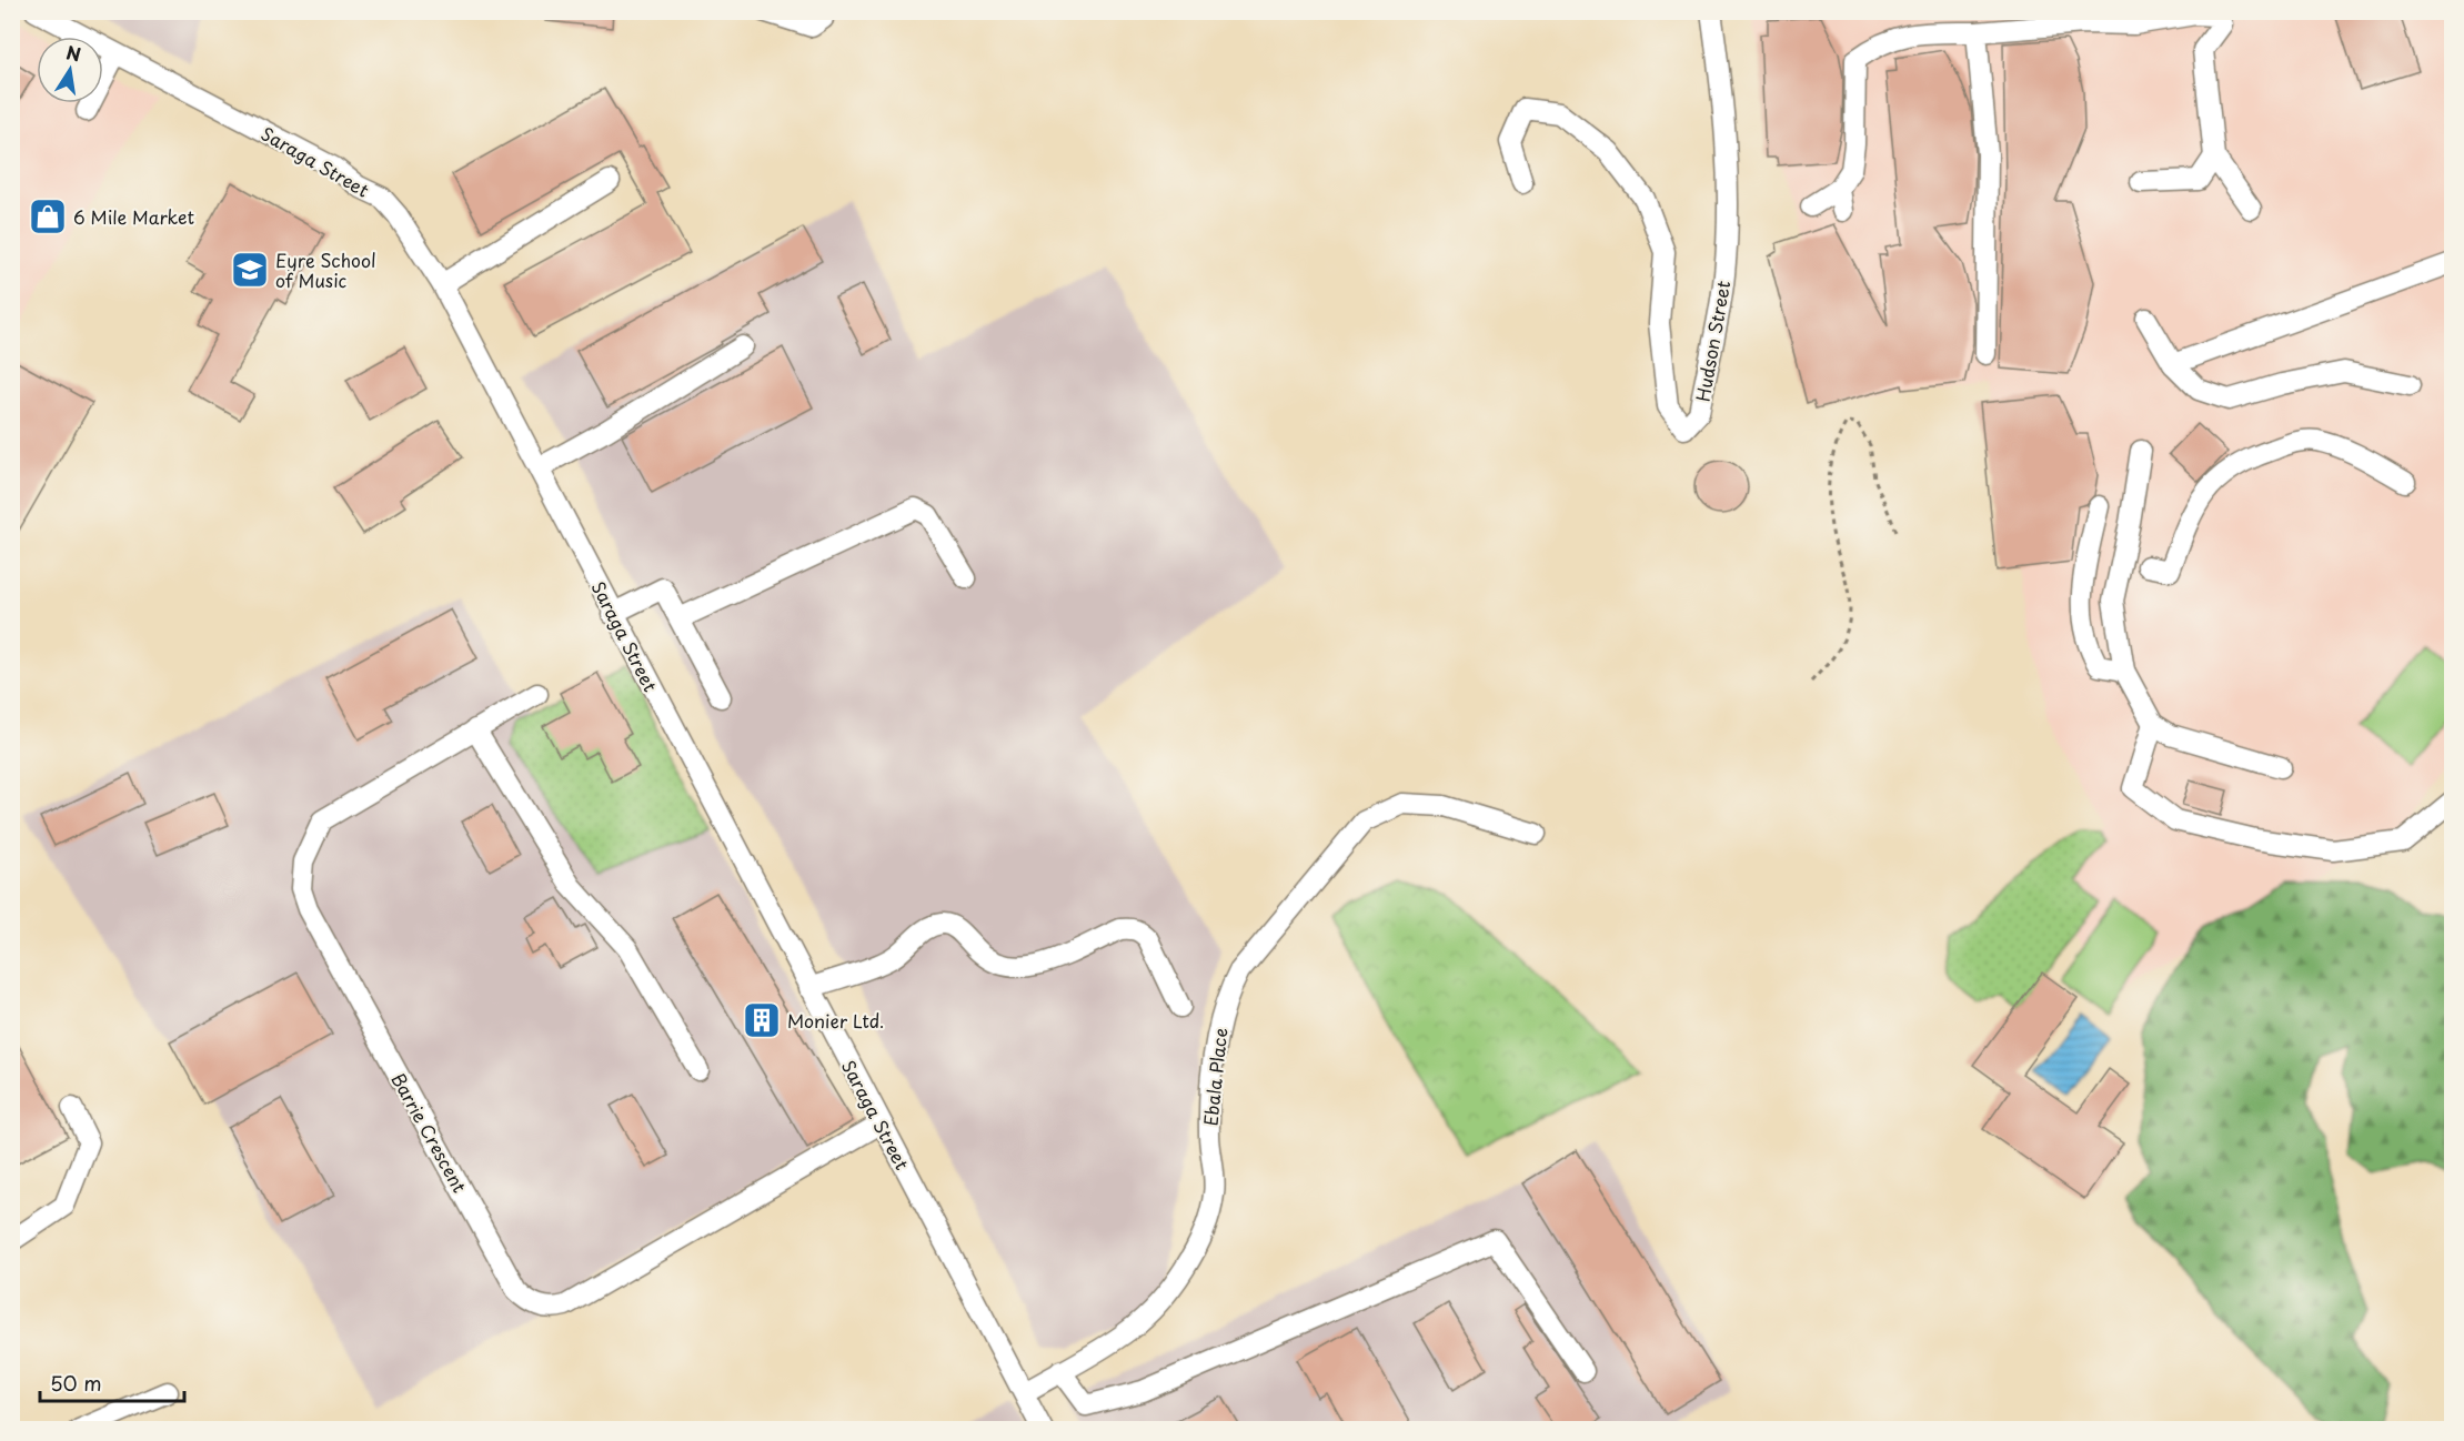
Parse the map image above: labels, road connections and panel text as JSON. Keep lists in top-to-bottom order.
{
  "streets": {
    "street": [
      "Saraga Street",
      "Hudson Street",
      "Ebala Place",
      "Barrie Crescent"
    ]
  },
  "crossings": [
    ["Saraga Street", "Ebala Place"],
    ["Saraga Street", "Barrie Crescent"]
  ],
  "places": {
    "shop": ["6 Mile Market"],
    "school or university": ["Eyre School of Music"],
    "building": ["Monier Ltd."]
  },
  "scale_bar": "50 m",
  "north": "top"
}
